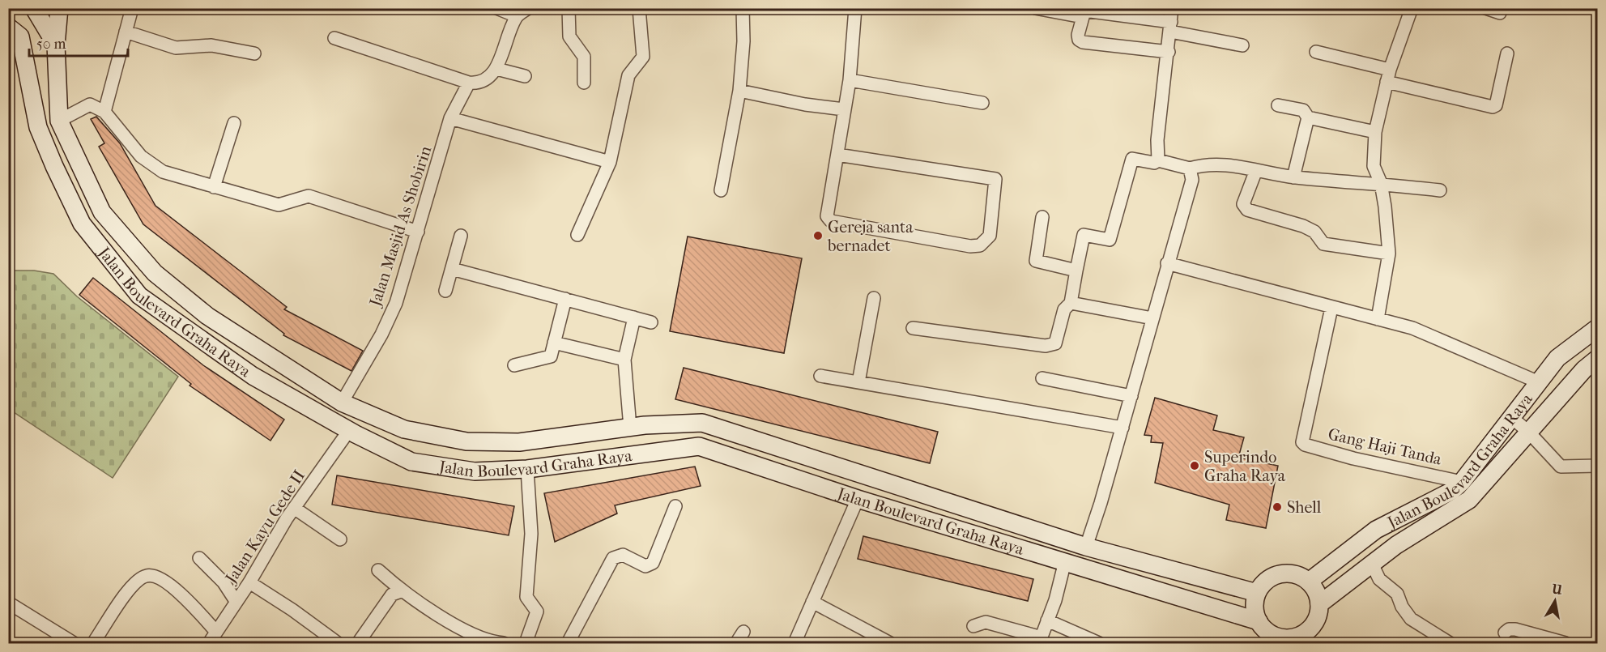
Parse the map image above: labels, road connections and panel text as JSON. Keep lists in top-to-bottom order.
{
  "streets": {
    "main road": ["Jalan Boulevard Graha Raya"],
    "street": ["Jalan Masjid As Shobirin", "Gang Haji Tanda", "Jalan Kayu Gede II"]
  },
  "crossings": [
    ["Jalan Masjid As Shobirin", "Jalan Boulevard Graha Raya"],
    ["Jalan Boulevard Graha Raya", "Gang Haji Tanda"],
    ["Jalan Boulevard Graha Raya", "Jalan Kayu Gede II"]
  ],
  "places": ["Gereja santa bernadet", "Superindo Graha Raya", "Shell"],
  "scale_bar": "50 m",
  "north": "top"
}
